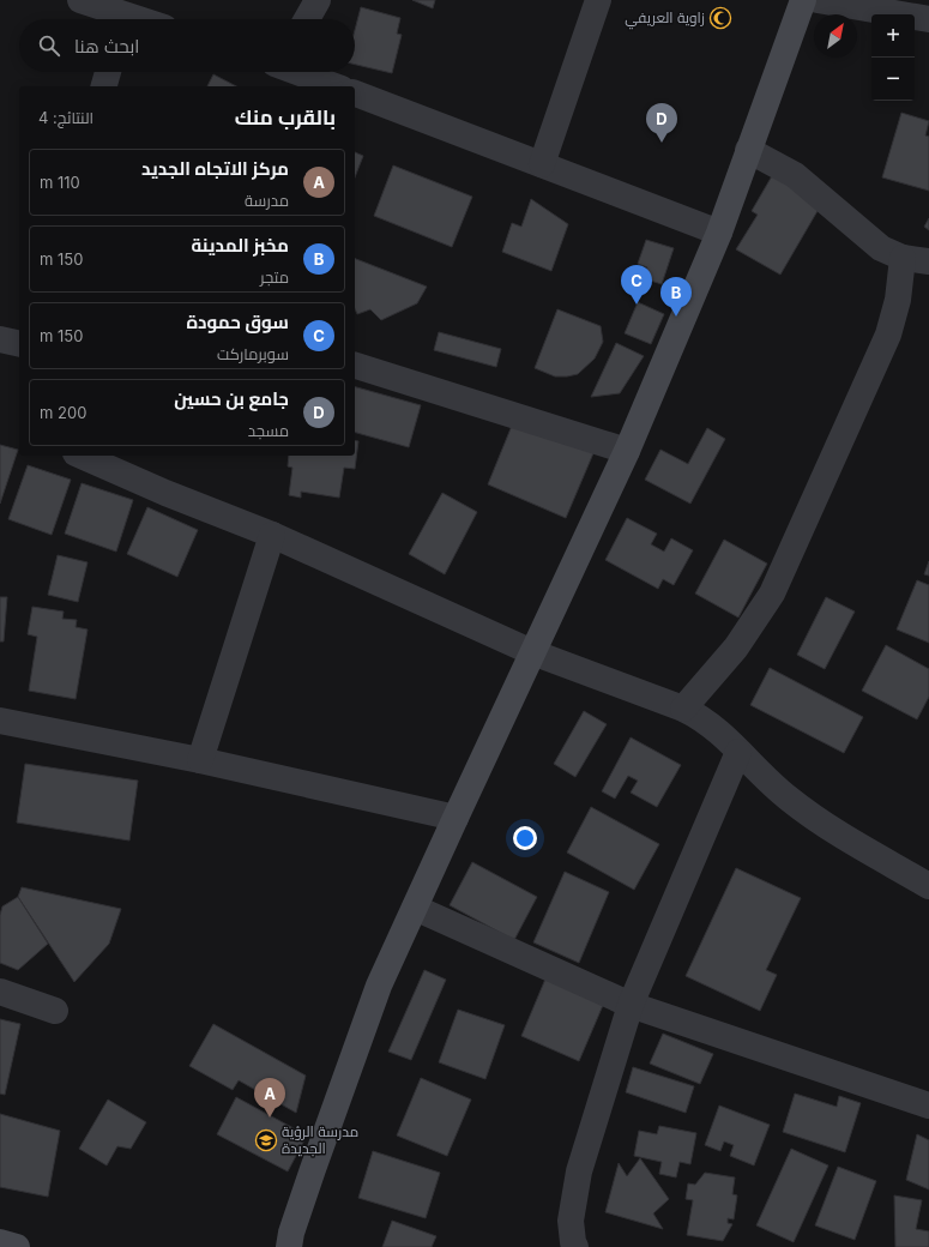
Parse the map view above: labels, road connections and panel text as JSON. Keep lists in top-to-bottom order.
{
  "places": {
    "mosque": ["زاوية العريفي"],
    "school or university": ["مدرسة الرؤية الجديدة"]
  },
  "north": "top right",
  "page": {
    "map_buttons": ["+", "−"],
    "search": "ابحث هنا",
    "heading": ["بالقرب منك", "النتائج: 4"],
    "pins": [
      "D",
      "C",
      "B",
      "A"
    ],
    "list": [
      {
        "mark": "A",
        "name": "مركز الاتجاه الجديد",
        "note": "مدرسة",
        "value": "110 m"
      },
      {
        "mark": "B",
        "name": "مخبز المدينة",
        "note": "متجر",
        "value": "150 m"
      },
      {
        "mark": "C",
        "name": "سوق حمودة",
        "note": "سوبرماركت",
        "value": "150 m"
      },
      {
        "mark": "D",
        "name": "جامع بن حسين",
        "note": "مسجد",
        "value": "200 m"
      }
    ]
  }
}
